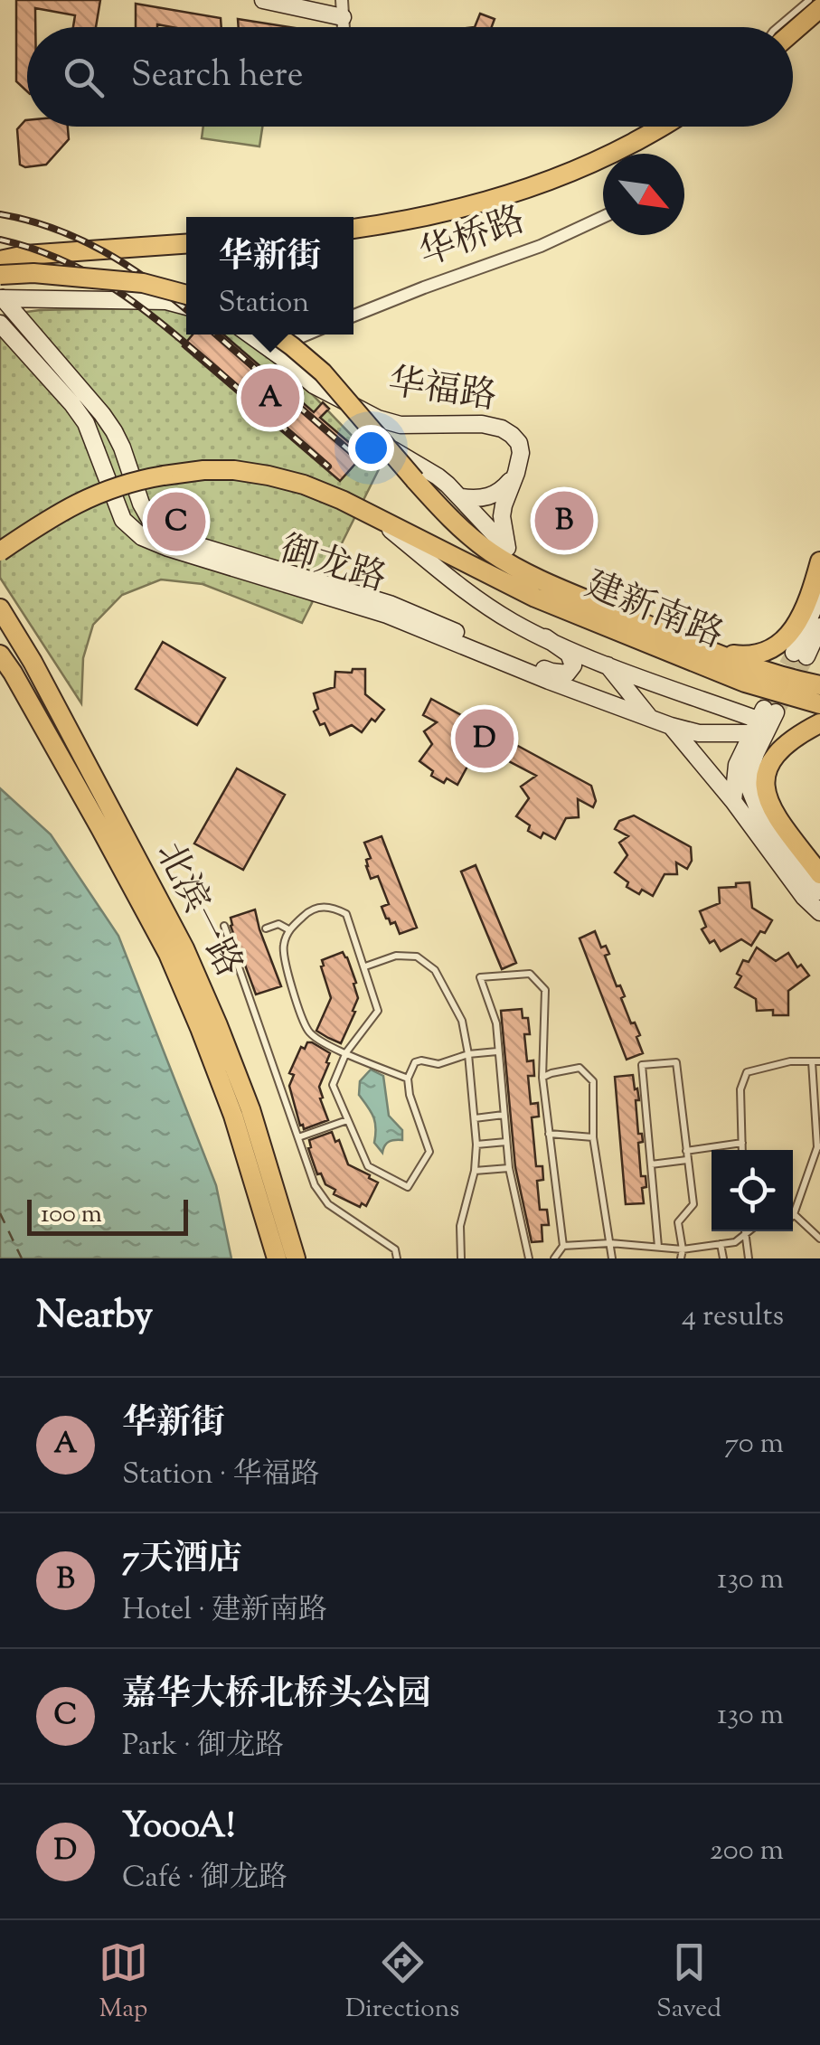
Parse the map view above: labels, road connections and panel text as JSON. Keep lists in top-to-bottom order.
{
  "streets": {
    "main road": [
      "华福路",
      "御龙路",
      "建新南路",
      "北滨一路"
    ],
    "street": ["华桥路"]
  },
  "crossings": [
    ["华福路", "建新南路"]
  ],
  "scale_bar": "100 m",
  "north": "bottom right",
  "page": {
    "search": "Search here",
    "popup": ["华新街", "Station"],
    "pins": [
      "A",
      "B",
      "C",
      "D"
    ],
    "scale": "100 m",
    "heading": ["Nearby", "4 results"],
    "list": [
      {
        "mark": "A",
        "name": "华新街",
        "note": "Station · 华福路",
        "value": "70 m"
      },
      {
        "mark": "B",
        "name": "7天酒店",
        "note": "Hotel · 建新南路",
        "value": "130 m"
      },
      {
        "mark": "C",
        "name": "嘉华大桥北桥头公园",
        "note": "Park · 御龙路",
        "value": "130 m"
      },
      {
        "mark": "D",
        "name": "YoooA!",
        "note": "Café · 御龙路",
        "value": "200 m"
      }
    ],
    "nav": ["Map", "Directions", "Saved"]
  }
}
